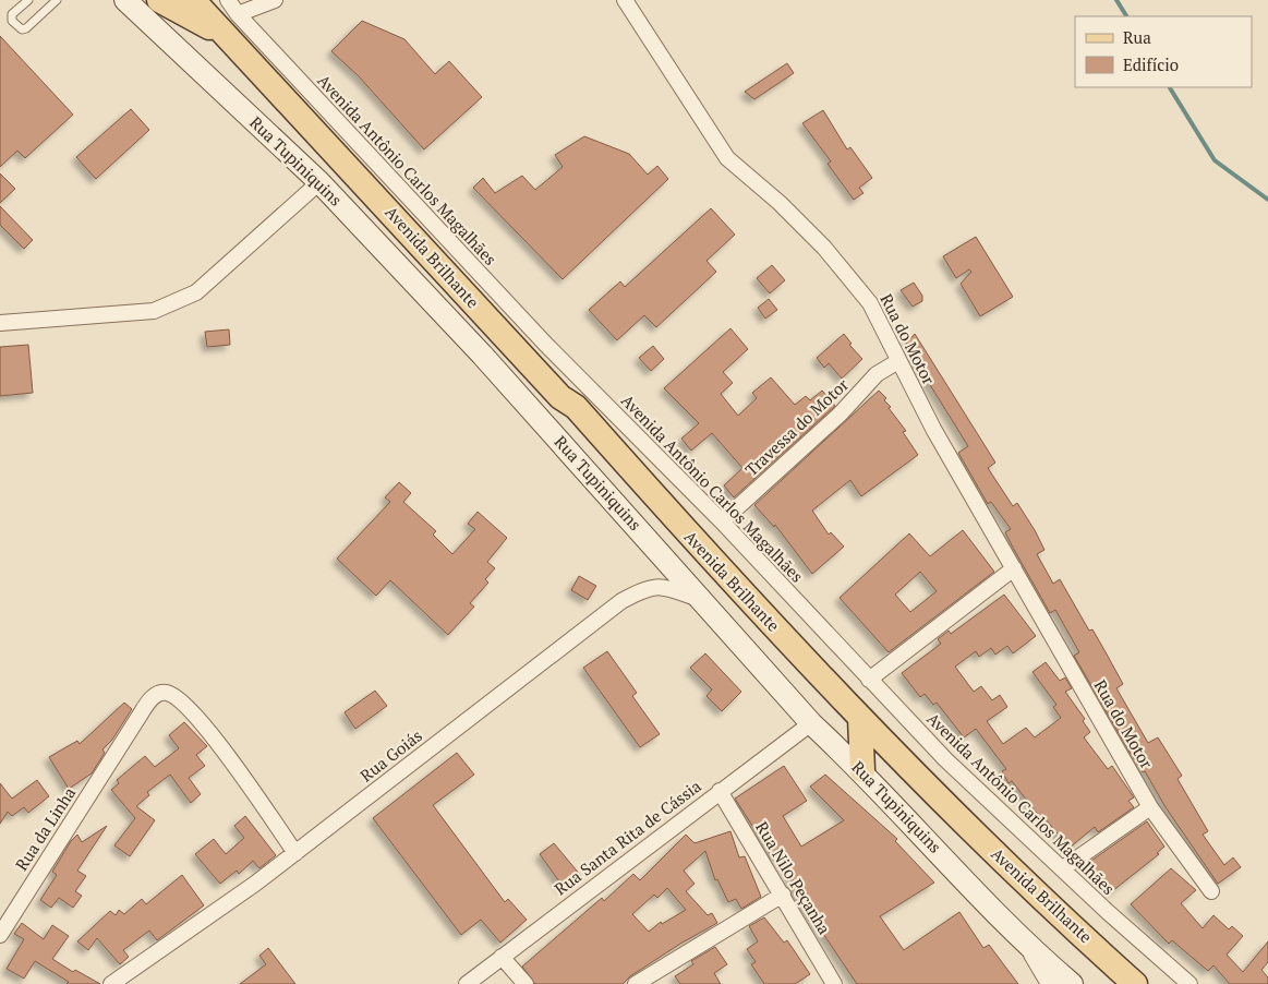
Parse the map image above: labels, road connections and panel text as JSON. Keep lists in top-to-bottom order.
{
  "streets": {
    "main road": ["Avenida Brilhante"],
    "street": [
      "Rua Tupiniquins",
      "Avenida Antônio Carlos Magalhães",
      "Rua do Motor",
      "Travessa do Motor",
      "Rua Goiás",
      "Rua da Linha",
      "Rua Santa Rita de Cássia",
      "Rua Nilo Peçanha"
    ]
  },
  "crossings": [
    ["Rua Tupiniquins", "Rua Goiás"],
    ["Rua Tupiniquins", "Rua Santa Rita de Cássia"],
    ["Avenida Antônio Carlos Magalhães", "Travessa do Motor"],
    ["Rua do Motor", "Travessa do Motor"],
    ["Rua Goiás", "Rua da Linha"],
    ["Rua Santa Rita de Cássia", "Rua Nilo Peçanha"]
  ],
  "legend": ["Rua", "Edifício"]
}
